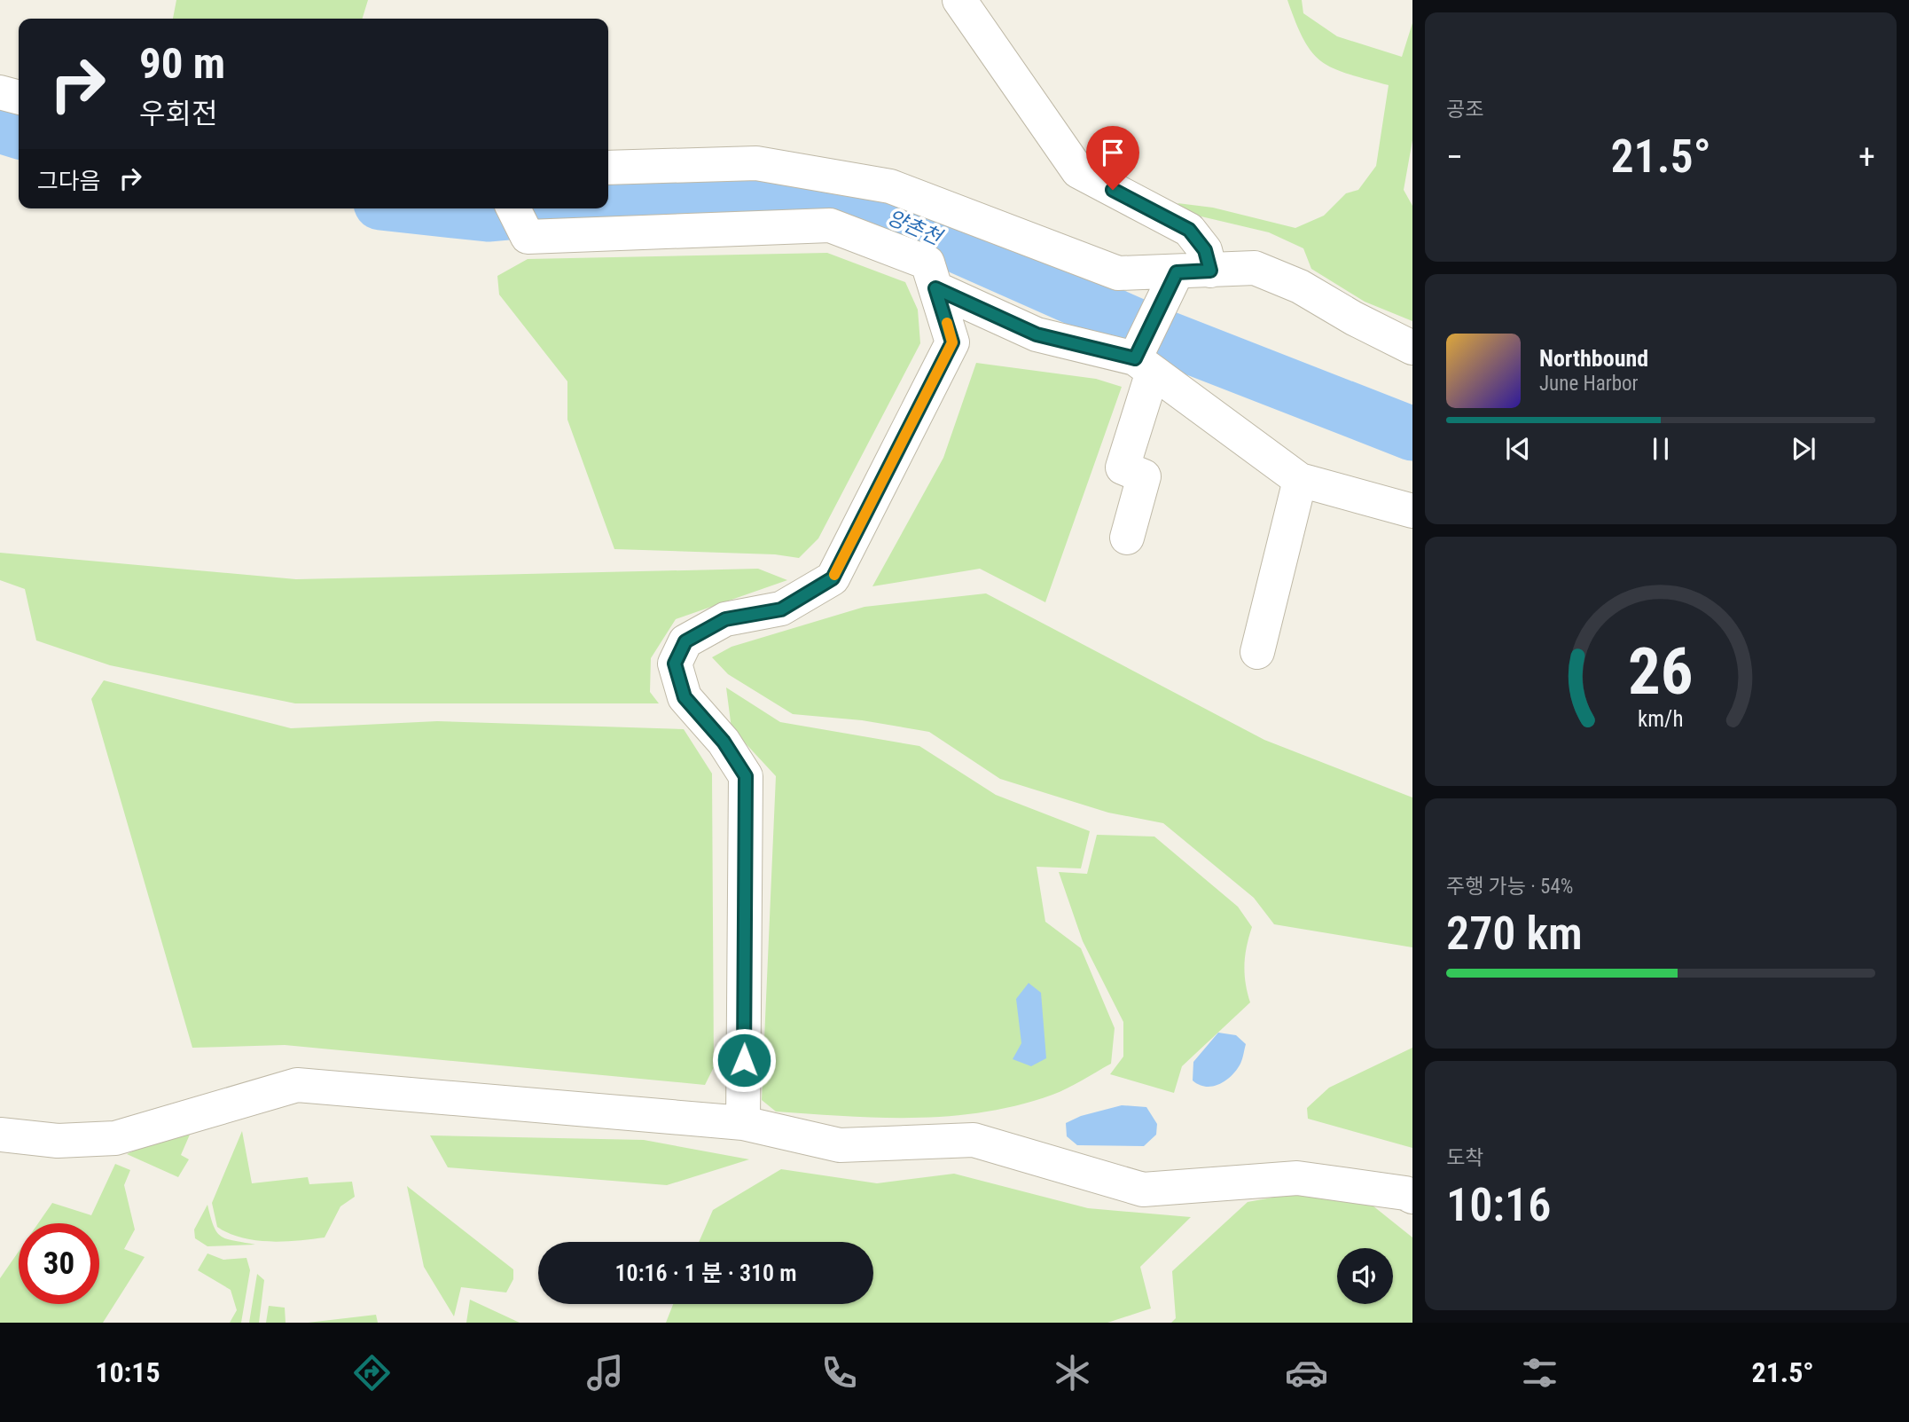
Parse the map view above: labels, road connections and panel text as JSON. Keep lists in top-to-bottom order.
{
  "water": ["양촌천"],
  "page": {
    "tile": [
      "공조",
      ["주행 가능 · 54%", "270 km"],
      ["도착", "10:16"]
    ],
    "turn": ["90 m", "우회전"],
    "heat": ["−", "21.5°", "+"],
    "then": "그다음",
    "song": ["Northbound", "June Harbor"],
    "limit": "30",
    "trip": "10:16 · 1 분 · 310 m",
    "tabs": ["10:15", "21.5°"],
    "gauge": ["26", "km/h"]
  }
}
